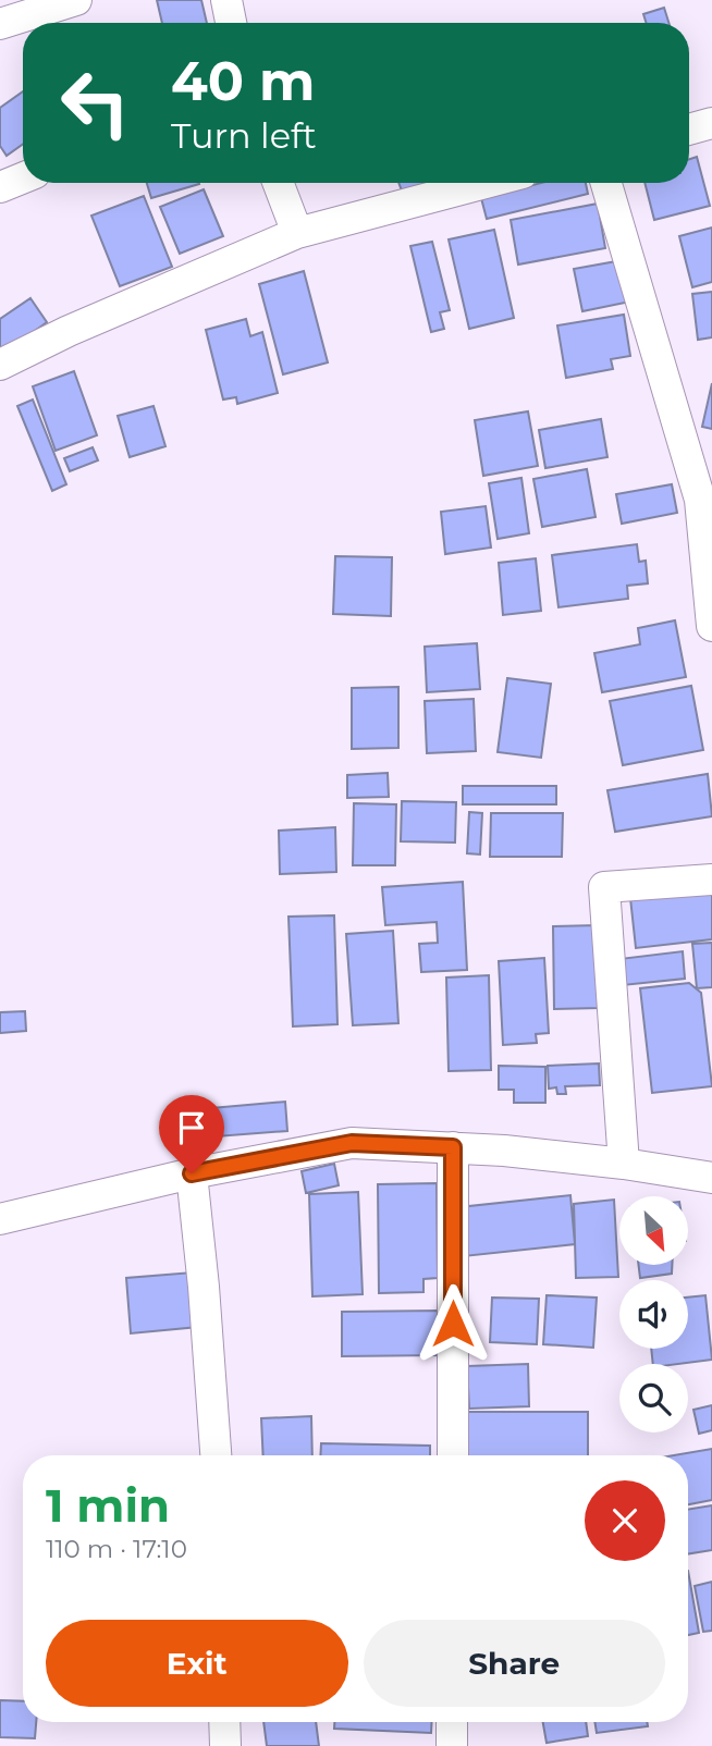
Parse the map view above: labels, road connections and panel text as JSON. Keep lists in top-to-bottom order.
{
  "north": "bottom right",
  "page": {
    "turn": ["40 m", "Turn left"],
    "heading": ["1 min", "110 m · 17:10"],
    "buttons": ["Exit", "Share"]
  }
}
